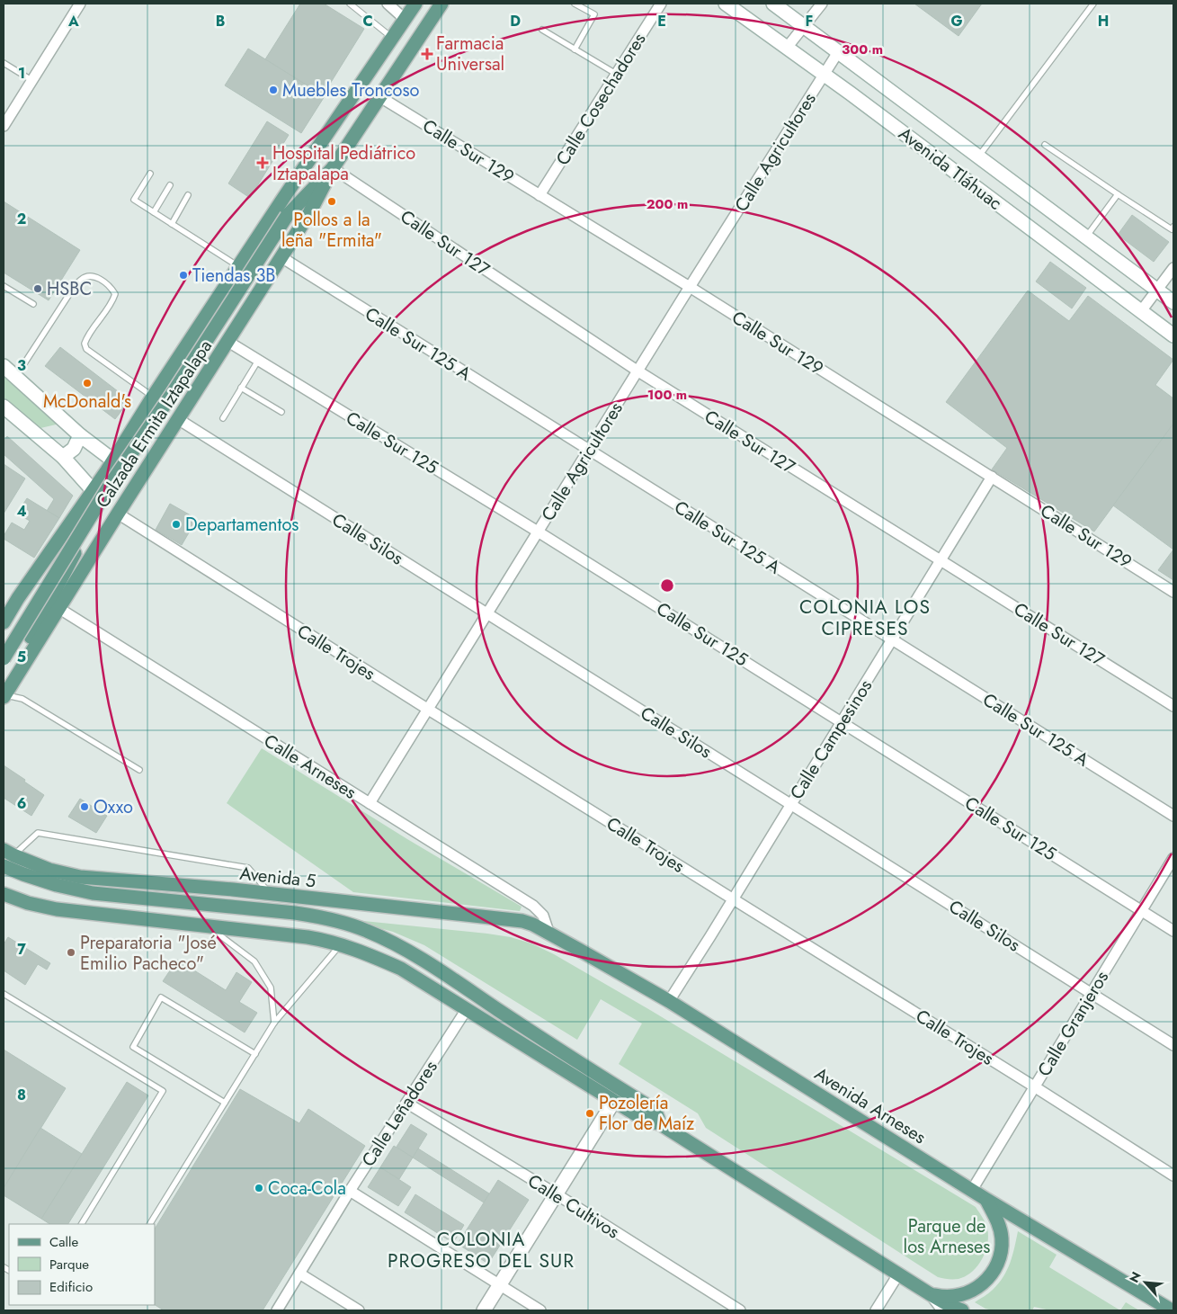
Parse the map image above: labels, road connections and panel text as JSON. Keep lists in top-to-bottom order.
{
  "streets": {
    "main road": [
      "Avenida Tláhuac",
      "Calzada Ermita Iztapalapa",
      "Avenida 5",
      "Avenida Arneses"
    ],
    "street": [
      "Calle Cosechadores",
      "Calle Sur 129",
      "Calle Agricultores",
      "Calle Sur 127",
      "Calle Sur 125 A",
      "Calle Sur 125",
      "Calle Silos",
      "Calle Trojes",
      "Calle Campesinos",
      "Calle Arneses",
      "Calle Granjeros",
      "Calle Leñadores",
      "Calle Cultivos"
    ]
  },
  "crossings": [
    ["Calle Cosechadores", "Calle Sur 129"],
    ["Calle Sur 129", "Calle Agricultores"],
    ["Calle Sur 129", "Calzada Ermita Iztapalapa"],
    ["Calle Sur 129", "Calle Campesinos"],
    ["Calle Agricultores", "Avenida Tláhuac"],
    ["Calle Agricultores", "Calle Sur 127"],
    ["Calle Agricultores", "Calle Sur 125 A"],
    ["Calle Agricultores", "Calle Sur 125"],
    ["Calle Agricultores", "Calle Silos"],
    ["Calle Agricultores", "Calle Trojes"],
    ["Calle Agricultores", "Calle Arneses"],
    ["Calle Sur 127", "Calzada Ermita Iztapalapa"],
    ["Calle Sur 127", "Calle Campesinos"],
    ["Calle Sur 125 A", "Calzada Ermita Iztapalapa"],
    ["Calle Sur 125 A", "Calle Campesinos"],
    ["Calzada Ermita Iztapalapa", "Calle Sur 125"],
    ["Calzada Ermita Iztapalapa", "Calle Silos"],
    ["Calzada Ermita Iztapalapa", "Calle Trojes"],
    ["Calzada Ermita Iztapalapa", "Calle Arneses"],
    ["Calle Sur 125", "Calle Campesinos"],
    ["Calle Sur 125", "Calle Granjeros"],
    ["Calle Silos", "Calle Campesinos"],
    ["Calle Silos", "Calle Granjeros"],
    ["Calle Trojes", "Calle Campesinos"],
    ["Calle Trojes", "Calle Granjeros"],
    ["Calle Campesinos", "Avenida Arneses"],
    ["Calle Arneses", "Avenida 5"],
    ["Calle Arneses", "Avenida Arneses"],
    ["Avenida 5", "Avenida Arneses"],
    ["Calle Granjeros", "Avenida Arneses"],
    ["Calle Leñadores", "Calle Cultivos"]
  ],
  "districts": ["COLONIA LOS CIPRESES", "COLONIA PROGRESO DEL SUR"],
  "parks": ["Parque de los Arneses"],
  "places": {
    "health": ["Farmacia Universal", "Hospital Pediátrico Iztapalapa"],
    "other": [
      "Muebles Troncoso",
      "Pollos a la leña \"Ermita\"",
      "Tiendas 3B",
      "HSBC",
      "McDonald's",
      "Departamentos",
      "Oxxo",
      "Preparatoria \"José Emilio Pacheco\"",
      "Pozolería Flor de Maíz",
      "Coca-Cola"
    ]
  },
  "legend": ["Calle", "Parque", "Edificio"],
  "north": "top left",
  "grid": {
    "columns": [
      "A",
      "B",
      "C",
      "D",
      "E",
      "F",
      "G",
      "H"
    ],
    "rows": [
      "1",
      "2",
      "3",
      "4",
      "5",
      "6",
      "7",
      "8"
    ]
  },
  "rings": ["300 m", "200 m", "100 m"]
}
